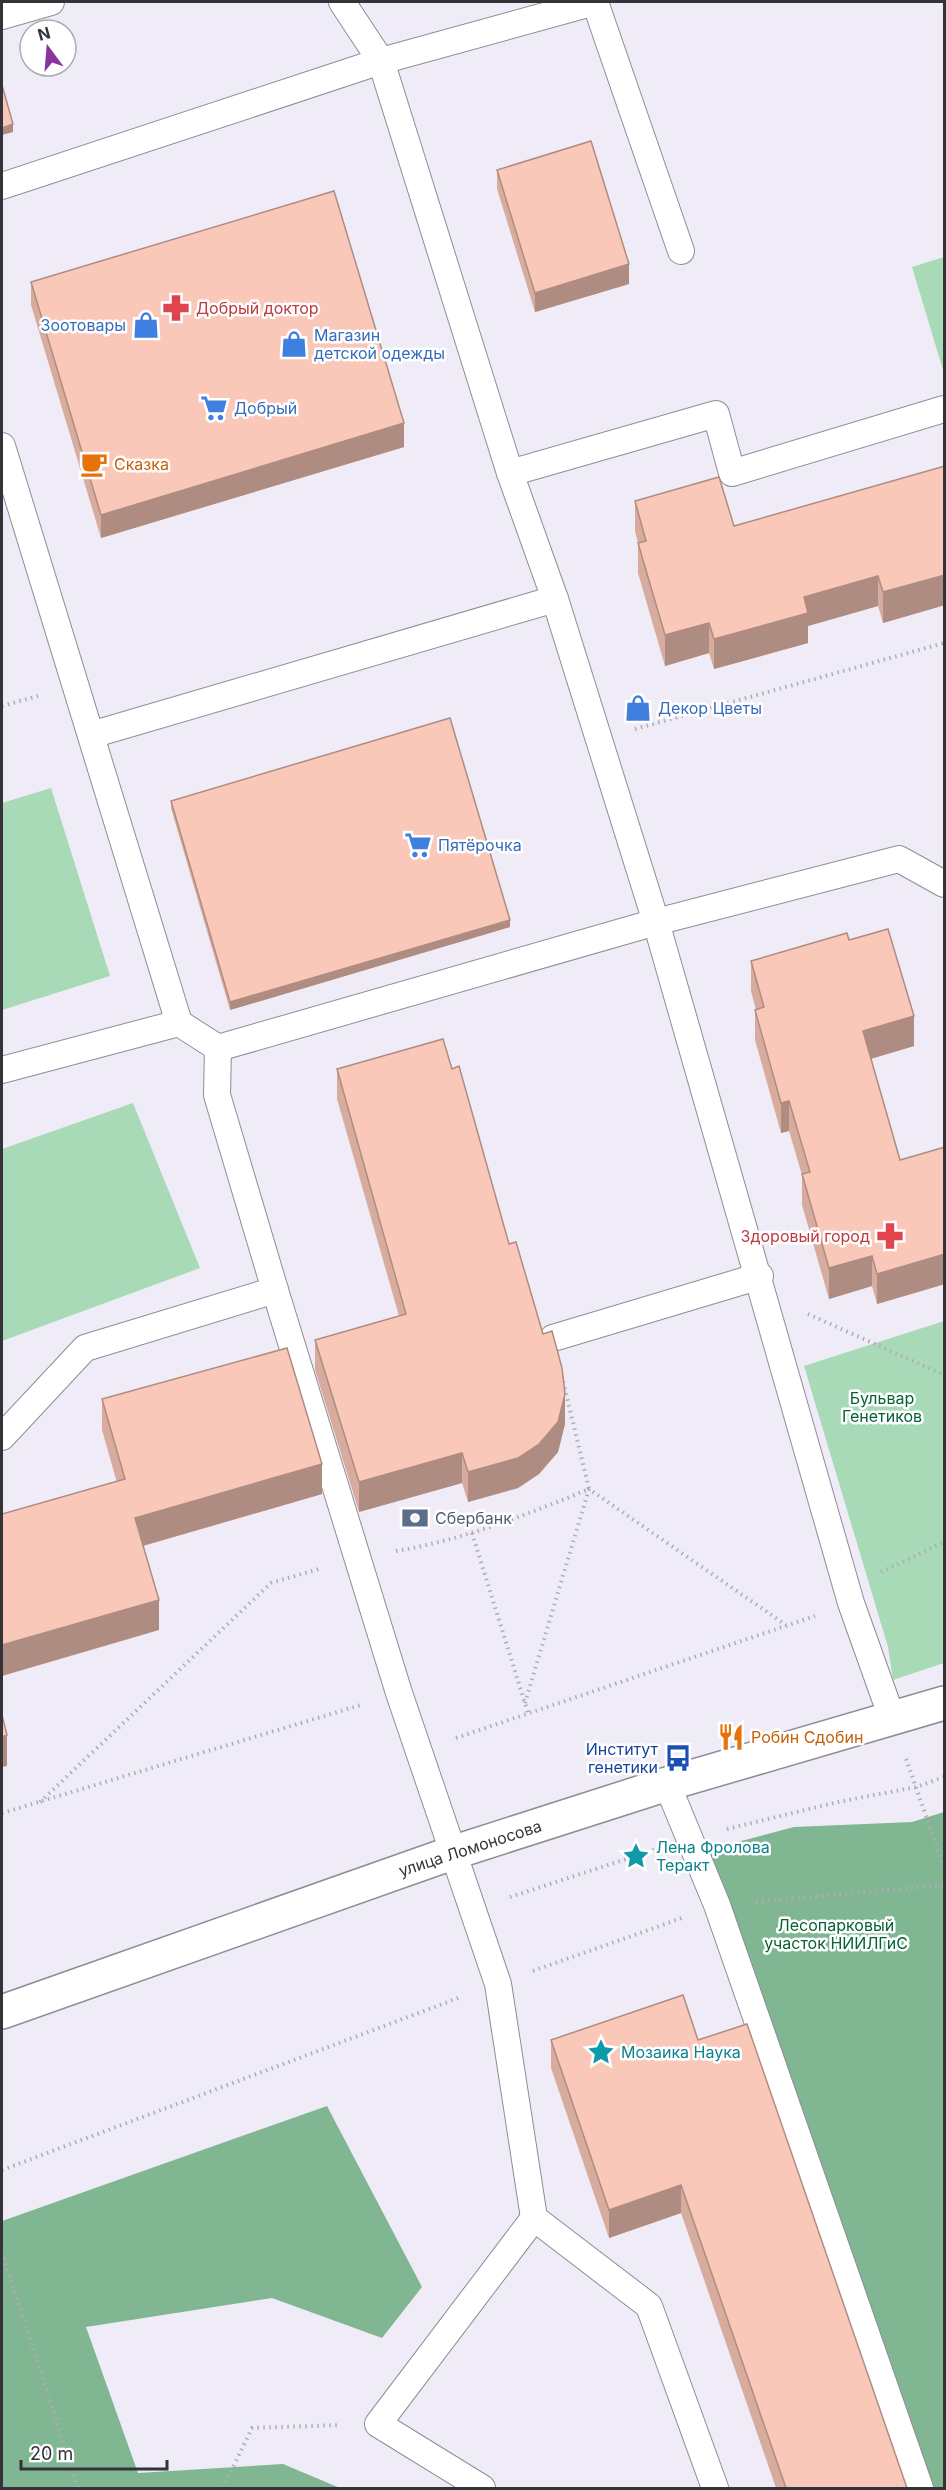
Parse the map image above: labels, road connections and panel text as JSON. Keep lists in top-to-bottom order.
{
  "streets": {
    "main road": ["улица Ломоносова"]
  },
  "parks": ["Бульвар Генетиков", "Лесопарковый участок НИИЛГиС"],
  "places": {
    "pharmacy": ["Добрый доктор", "Здоровый город"],
    "shop": ["Зоотовары", "Магазин детской одежды", "Декор Цветы"],
    "supermarket": ["Добрый", "Пятёрочка"],
    "cafe": ["Сказка"],
    "bank": ["Сбербанк"],
    "restaurant": ["Робин Сдобин"],
    "bus stop": ["Институт генетики"],
    "place": ["Лена Фролова Теракт", "Мозаика Наука"]
  },
  "scale_bar": "20 m",
  "north": "top"
}
